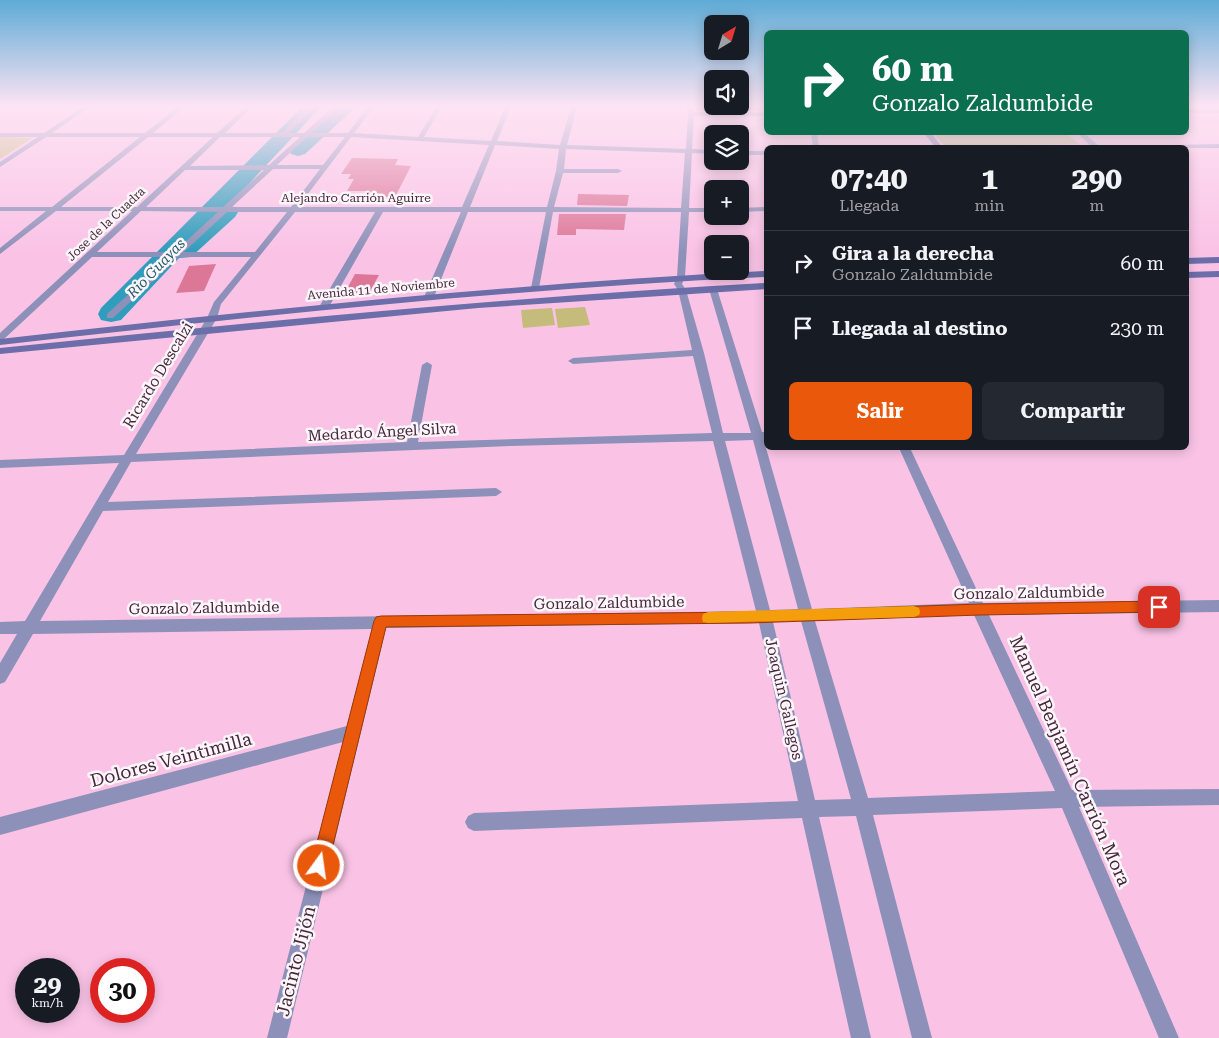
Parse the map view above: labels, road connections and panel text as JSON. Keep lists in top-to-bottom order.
{
  "streets": {
    "street": [
      "Alejandro Carrión Aguirre",
      "Jose de la Cuadra",
      "Avenida 11 de Noviembre",
      "Ricardo Descalzi",
      "Medardo Ángel Silva",
      "Gonzalo Zaldumbide",
      "Joaquin Gallegos",
      "Dolores Veintimilla",
      "Manuel Benjamín Carrión Mora",
      "Jacinto Jijón"
    ]
  },
  "crossings": [
    ["Alejandro Carrión Aguirre", "Jose de la Cuadra"],
    ["Alejandro Carrión Aguirre", "Ricardo Descalzi"],
    ["Alejandro Carrión Aguirre", "Joaquin Gallegos"],
    ["Jose de la Cuadra", "Avenida 11 de Noviembre"],
    ["Avenida 11 de Noviembre", "Ricardo Descalzi"],
    ["Avenida 11 de Noviembre", "Joaquin Gallegos"],
    ["Ricardo Descalzi", "Medardo Ángel Silva"],
    ["Ricardo Descalzi", "Gonzalo Zaldumbide"],
    ["Medardo Ángel Silva", "Joaquin Gallegos"],
    ["Gonzalo Zaldumbide", "Joaquin Gallegos"],
    ["Gonzalo Zaldumbide", "Manuel Benjamín Carrión Mora"],
    ["Gonzalo Zaldumbide", "Jacinto Jijón"],
    ["Dolores Veintimilla", "Jacinto Jijón"]
  ],
  "water": ["Rio Guayas"],
  "north": "top right",
  "page": {
    "map_buttons": ["+", "−"],
    "turn": ["60 m", "Gonzalo Zaldumbide"],
    "eta": [
      "07:40",
      "Llegada",
      "1",
      "min",
      "290",
      "m"
    ],
    "list": [
      {
        "name": "Gira a la derecha",
        "note": "Gonzalo Zaldumbide",
        "value": "60 m"
      },
      {
        "name": "Llegada al destino",
        "value": "230 m"
      }
    ],
    "buttons": ["Salir", "Compartir"],
    "speed": "29 km/h",
    "limit": "30"
  }
}
